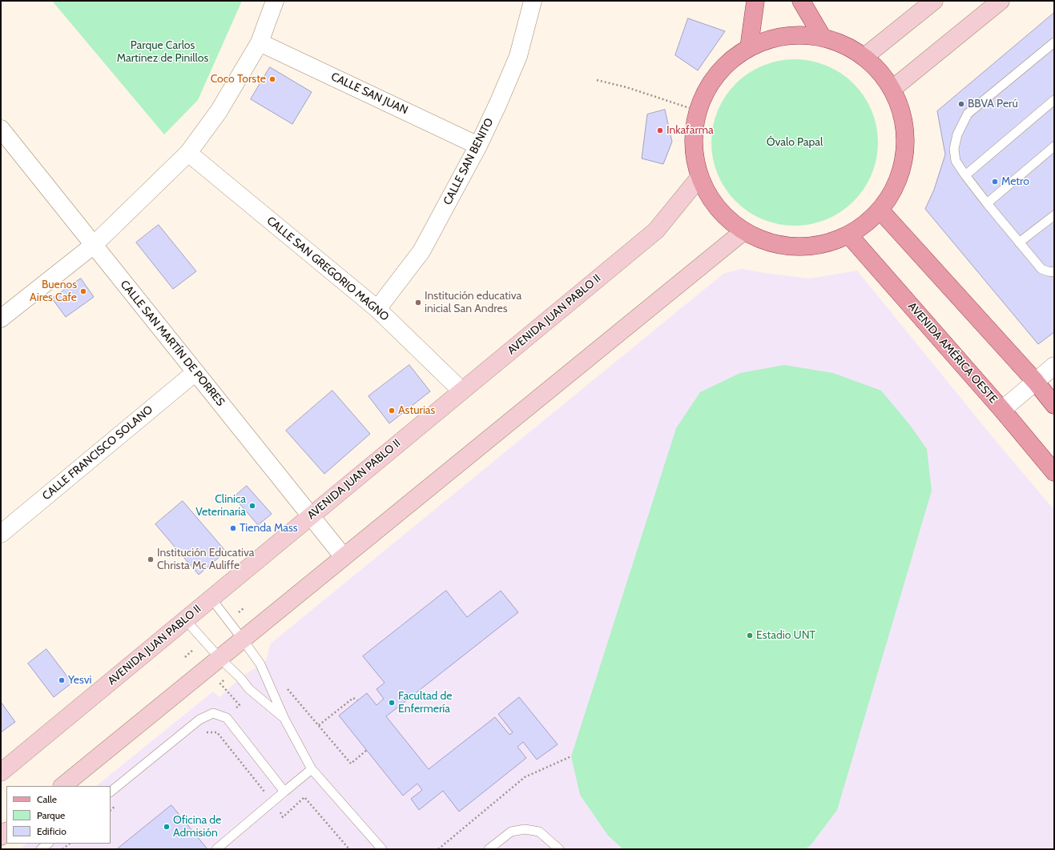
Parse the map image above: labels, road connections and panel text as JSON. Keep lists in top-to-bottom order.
{
  "streets": {
    "main road": ["AVENIDA JUAN PABLO II", "AVENIDA AMÉRICA OESTE"],
    "street": [
      "CALLE SAN JUAN",
      "CALLE SAN BENITO",
      "CALLE SAN GREGORIO MAGNO",
      "CALLE SAN MARTÍN DE PORRES",
      "CALLE FRANCISCO SOLANO"
    ]
  },
  "crossings": [
    ["CALLE SAN JUAN", "CALLE SAN BENITO"],
    ["CALLE SAN BENITO", "CALLE SAN GREGORIO MAGNO"],
    ["CALLE SAN GREGORIO MAGNO", "AVENIDA JUAN PABLO II"],
    ["AVENIDA JUAN PABLO II", "CALLE SAN MARTÍN DE PORRES"],
    ["CALLE SAN MARTÍN DE PORRES", "CALLE FRANCISCO SOLANO"]
  ],
  "parks": ["Parque Carlos Martínez de Pinillos", "Óvalo Papal"],
  "places": [
    "Coco Torste",
    "BBVA Perú",
    "Inkafarma",
    "Metro",
    "Buenos Aires Cafe",
    "Institución educativa inicial San Andres",
    "Asturias",
    "Clinica Veterinaria",
    "Tienda Mass",
    "Institución Educativa Christa Mc Auliffe",
    "Estadio UNT",
    "Yesvi",
    "Facultad de Enfermería",
    "Oficina de Admisión"
  ],
  "legend": ["Calle", "Parque", "Edificio"]
}
